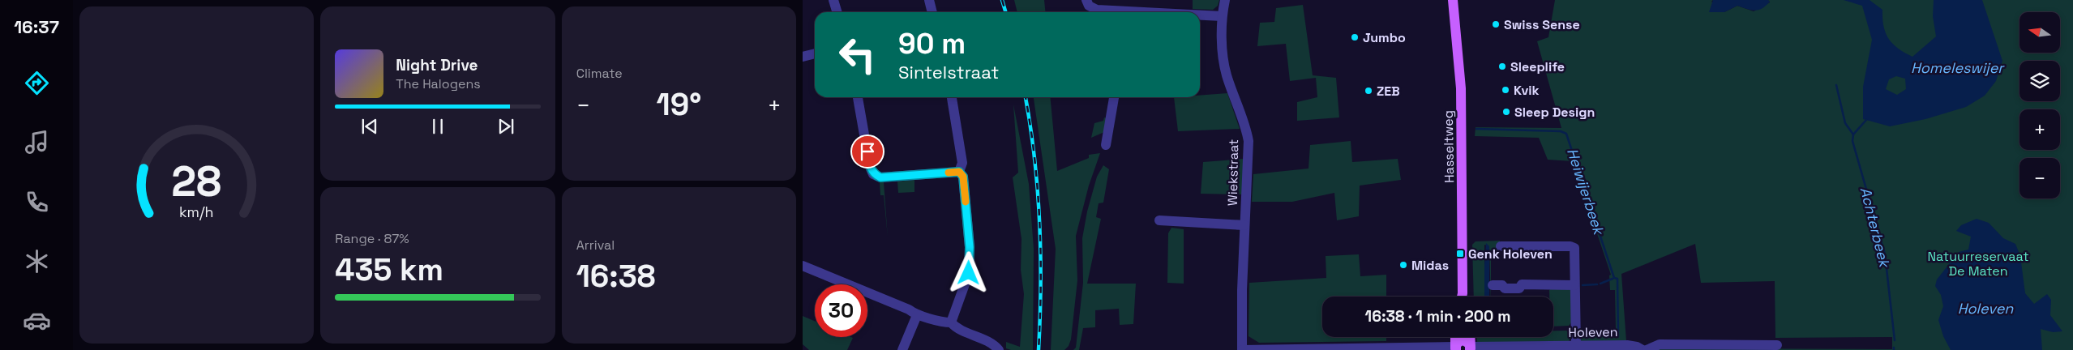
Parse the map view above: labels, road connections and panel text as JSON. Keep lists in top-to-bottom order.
{
  "streets": {
    "main road": ["Hasseltweg"],
    "street": ["Wiekstraat", "Holeven"]
  },
  "water": [
    "Homeleswijer",
    "Heiwijerbeek",
    "Achterbeek",
    "Holeven"
  ],
  "parks": ["Natuurreservaat De Maten"],
  "places": {
    "other": [
      "Swiss Sense",
      "Jumbo",
      "Sleeplife",
      "Kvik",
      "ZEB",
      "Sleep Design",
      "Midas"
    ],
    "transit": ["Genk Holeven"]
  },
  "north": "left",
  "page": {
    "tabs": "16:37",
    "tile": [
      "Climate",
      ["Range · 87%", "435 km"],
      ["Arrival", "16:38"]
    ],
    "map_buttons": ["+", "−"],
    "turn": ["90 m", "Sintelstraat"],
    "song": ["Night Drive", "The Halogens"],
    "heat": ["−", "19°", "+"],
    "limit": "30",
    "trip": "16:38 · 1 min · 200 m",
    "gauge": ["28", "km/h"]
  }
}
